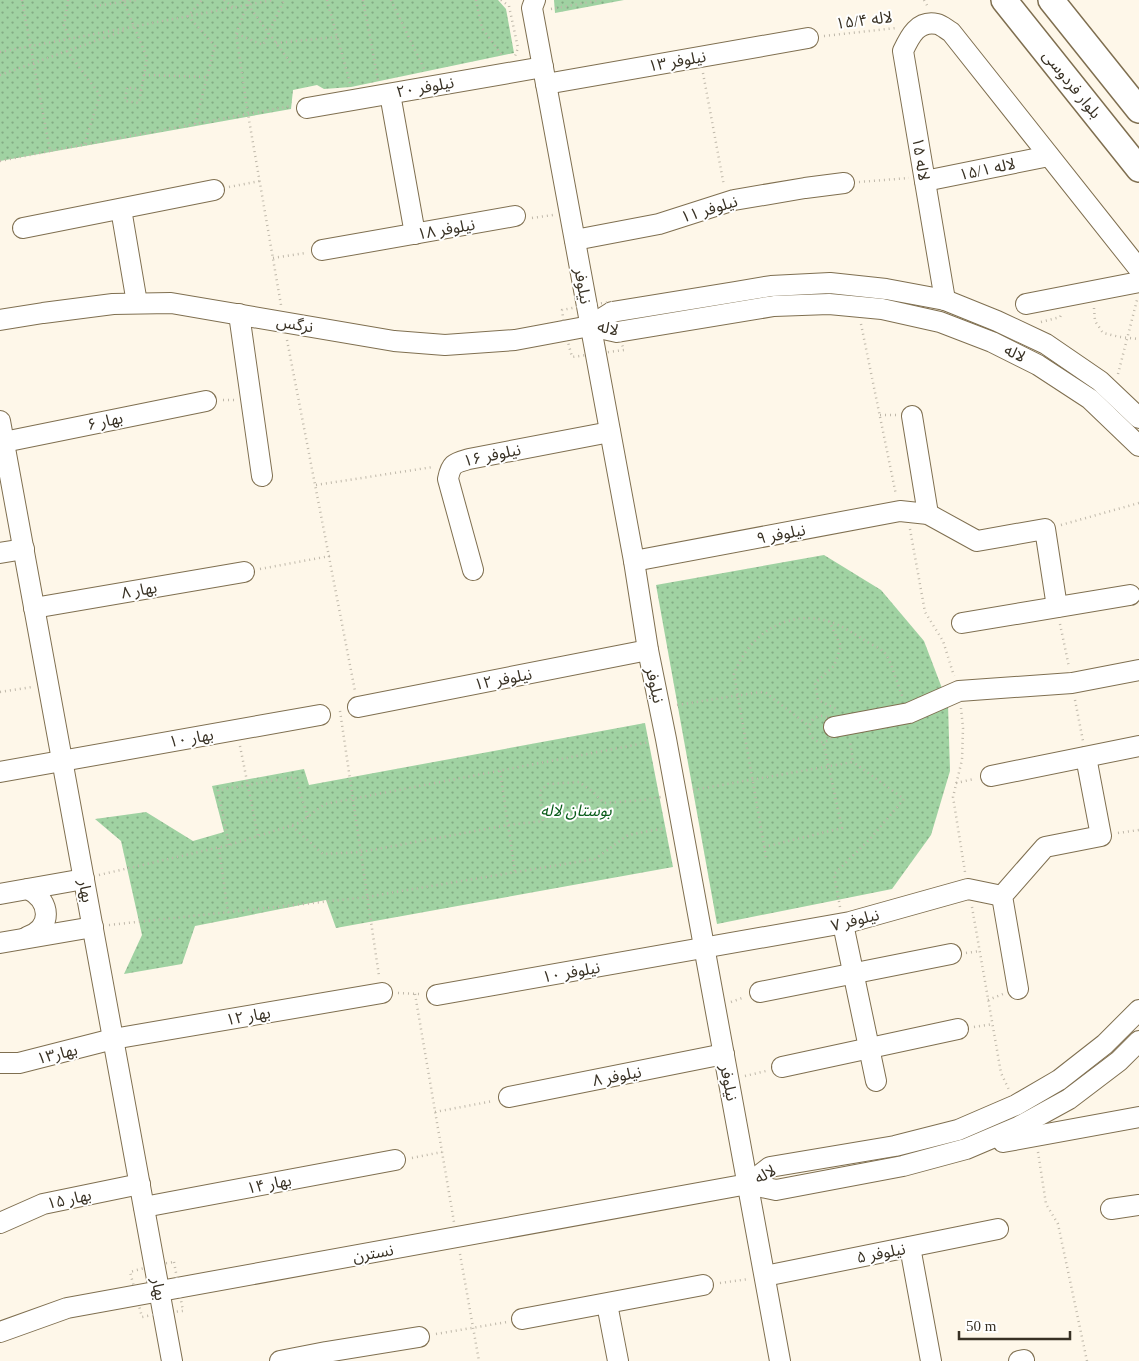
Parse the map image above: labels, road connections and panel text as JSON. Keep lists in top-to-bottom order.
{
  "streets": {
    "main road": ["بلوار فردوسی"],
    "street": [
      "نیلوفر ۱۳",
      "نیلوفر ۲۰",
      "لاله ۱۵",
      "لاله ۱۵/۱",
      "نیلوفر ۱۱",
      "نیلوفر ۱۸",
      "نیلوفر",
      "نرگس",
      "لاله",
      "بهار ۶",
      "نیلوفر ۱۶",
      "نیلوفر ۹",
      "بهار ۸",
      "نیلوفر ۱۲",
      "بهار ۱۰",
      "بهار",
      "نیلوفر ۷",
      "نیلوفر ۱۰",
      "بهار ۱۲",
      "بهار۱۳",
      "نیلوفر ۸",
      "بهار ۱۴",
      "بهار ۱۵",
      "نسترن",
      "نیلوفر ۵"
    ],
    "path": ["لاله ۱۵/۴"]
  },
  "crossings": [
    ["لاله ۱۵/۴", "نیلوفر ۱۳"],
    ["لاله ۱۵/۴", "لاله ۱۵"],
    ["نیلوفر ۱۳", "نیلوفر ۲۰"],
    ["نیلوفر ۱۳", "نیلوفر"],
    ["نیلوفر ۲۰", "نیلوفر"],
    ["لاله ۱۵", "لاله ۱۵/۱"],
    ["لاله ۱۵", "لاله"],
    ["نیلوفر ۱۱", "نیلوفر"],
    ["نیلوفر", "نرگس"],
    ["نیلوفر", "لاله"],
    ["نیلوفر", "نیلوفر ۱۶"],
    ["نیلوفر", "نیلوفر ۹"],
    ["نیلوفر", "نیلوفر ۱۲"],
    ["نیلوفر", "نیلوفر ۷"],
    ["نیلوفر", "نیلوفر ۱۰"],
    ["نیلوفر", "نیلوفر ۸"],
    ["نیلوفر", "نسترن"],
    ["نیلوفر", "نیلوفر ۵"],
    ["نرگس", "لاله"],
    ["لاله", "نسترن"],
    ["بهار ۶", "بهار"],
    ["بهار ۸", "بهار"],
    ["بهار ۱۰", "بهار"],
    ["بهار", "بهار ۱۲"],
    ["بهار", "بهار۱۳"],
    ["بهار", "بهار ۱۴"],
    ["بهار", "بهار ۱۵"],
    ["بهار", "نسترن"],
    ["نیلوفر ۷", "نیلوفر ۱۰"],
    ["بهار ۱۲", "بهار۱۳"]
  ],
  "parks": ["بوستان لاله"],
  "scale_bar": "50 m"
}
